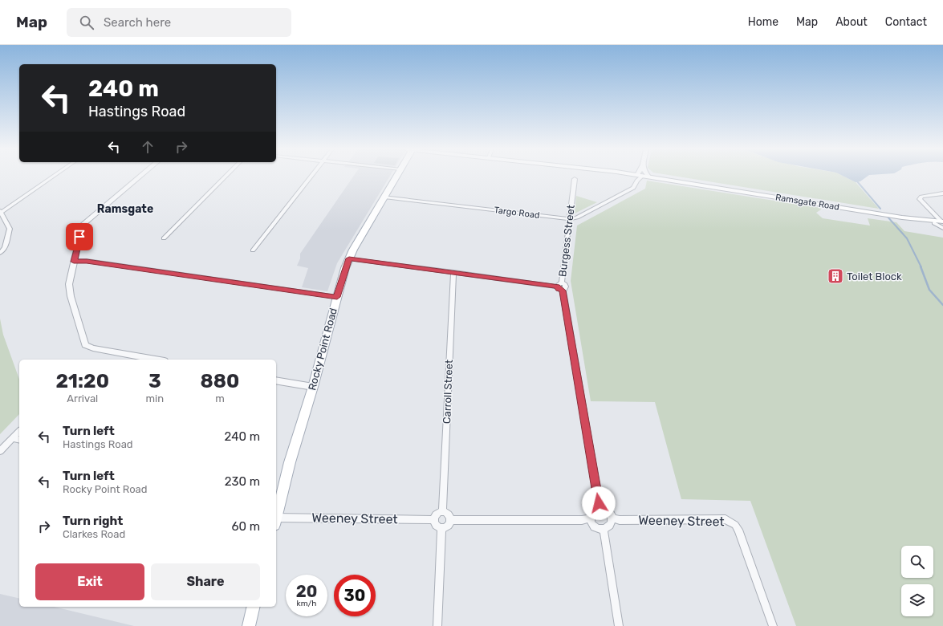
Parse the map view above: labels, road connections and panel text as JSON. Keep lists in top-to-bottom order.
{
  "streets": {
    "main road": ["Ramsgate Road", "Rocky Point Road"],
    "street": [
      "Targo Road",
      "Burgess Street",
      "Carroll Street",
      "Weeney Street"
    ]
  },
  "crossings": [
    ["Ramsgate Road", "Targo Road"],
    ["Targo Road", "Burgess Street"],
    ["Targo Road", "Rocky Point Road"],
    ["Burgess Street", "Weeney Street"],
    ["Carroll Street", "Weeney Street"]
  ],
  "districts": ["Ramsgate"],
  "places": {
    "building": ["Toilet Block"]
  },
  "page": {
    "header": "Map",
    "search": "Search here",
    "nav": [
      "Home",
      "Map",
      "About",
      "Contact"
    ],
    "turn": ["240 m", "Hastings Road"],
    "eta": [
      "21:20",
      "Arrival",
      "3",
      "min",
      "880",
      "m"
    ],
    "list": [
      {
        "name": "Turn left",
        "note": "Hastings Road",
        "value": "240 m"
      },
      {
        "name": "Turn left",
        "note": "Rocky Point Road",
        "value": "230 m"
      },
      {
        "name": "Turn right",
        "note": "Clarkes Road",
        "value": "60 m"
      }
    ],
    "buttons": ["Exit", "Share"],
    "speed": "20 km/h",
    "limit": "30"
  }
}
